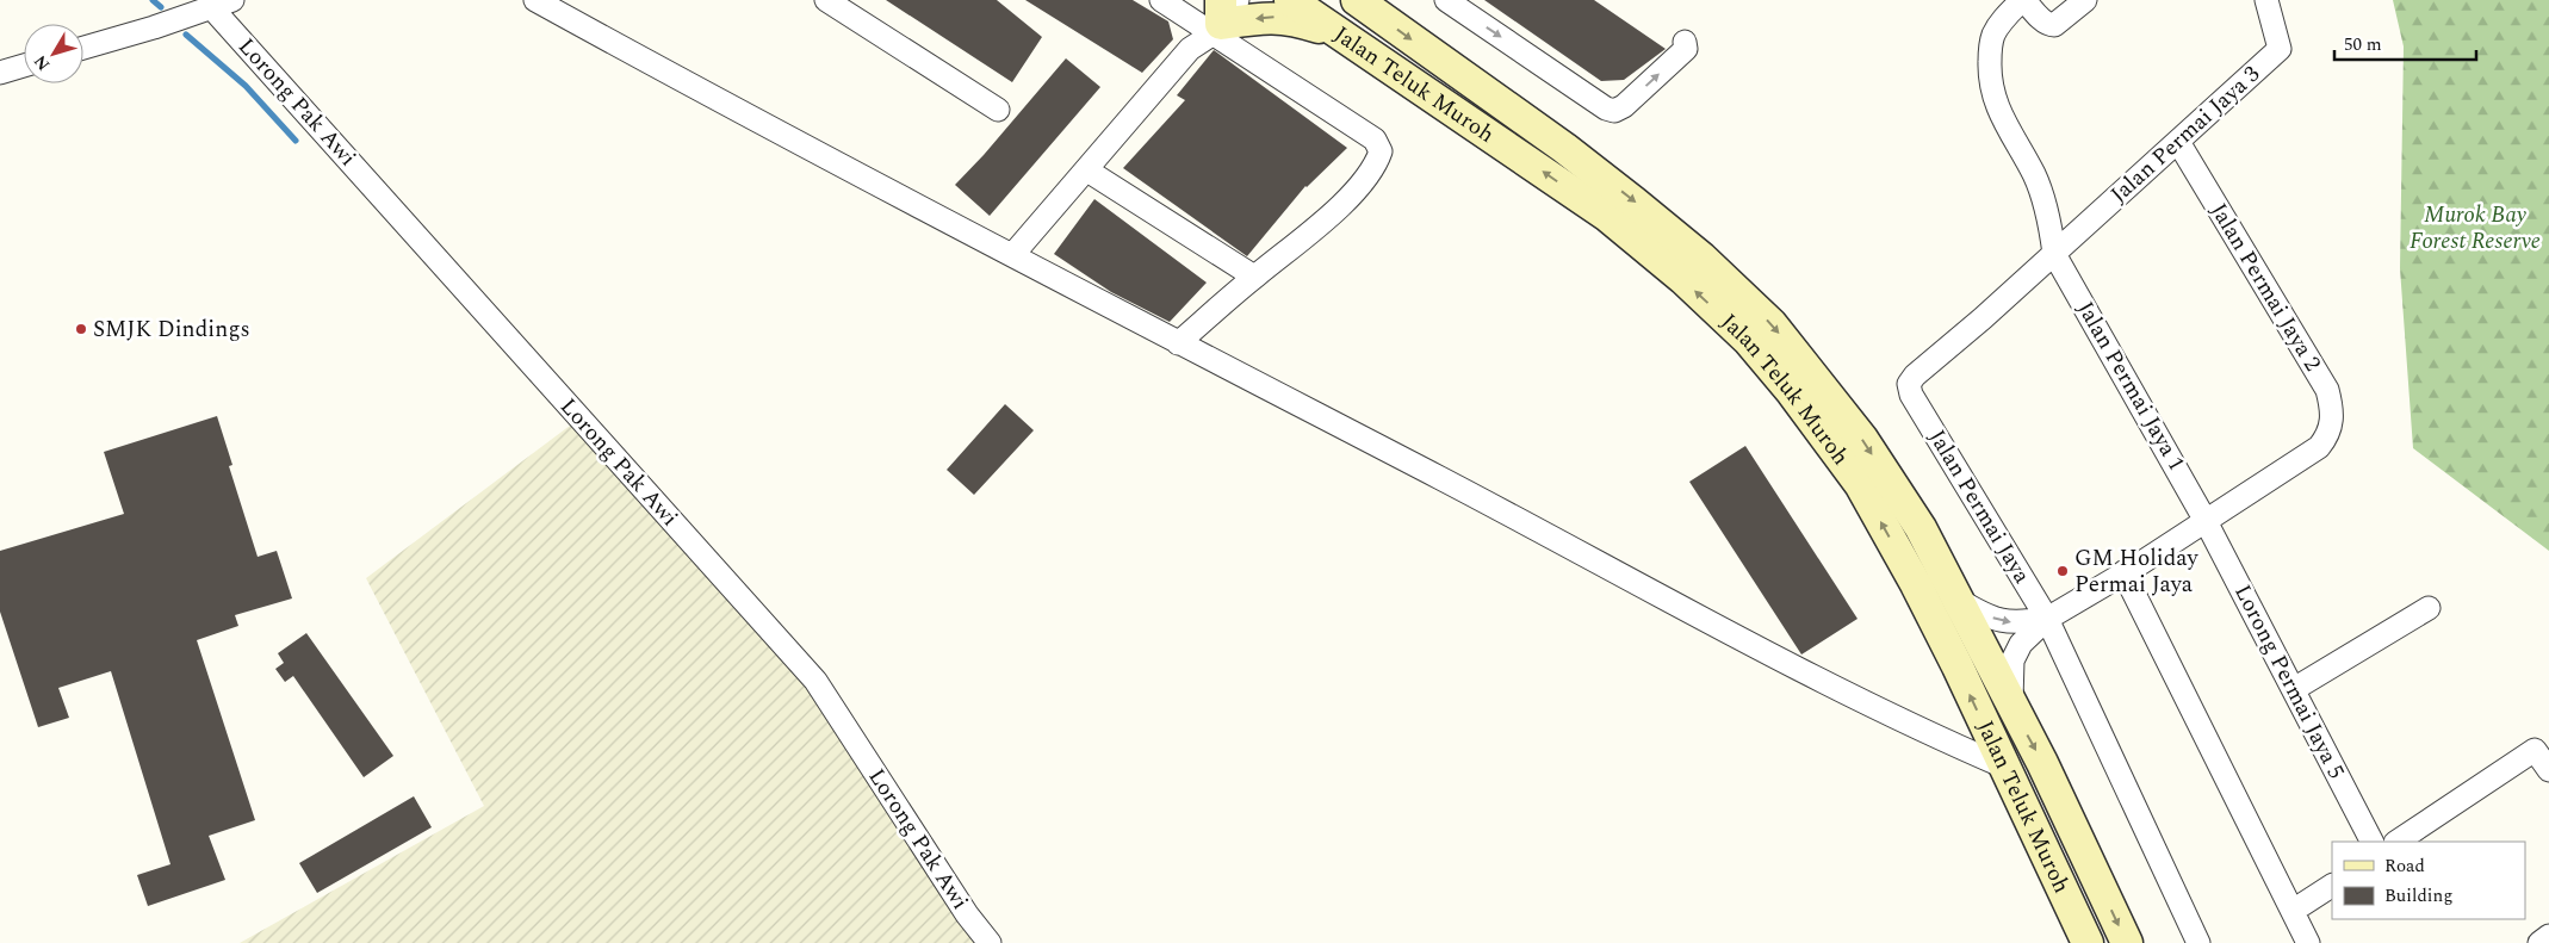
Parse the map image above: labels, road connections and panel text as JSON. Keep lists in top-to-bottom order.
{
  "streets": {
    "main road": ["Jalan Teluk Muroh"],
    "street": [
      "Lorong Pak Awi",
      "Jalan Permai Jaya 3",
      "Jalan Permai Jaya 2",
      "Jalan Permai Jaya 1",
      "Jalan Permai Jaya",
      "Lorong Permai Jaya 5"
    ]
  },
  "crossings": [
    ["Jalan Permai Jaya 3", "Jalan Permai Jaya 2"],
    ["Jalan Permai Jaya 3", "Jalan Permai Jaya 1"],
    ["Jalan Permai Jaya 3", "Jalan Permai Jaya"],
    ["Jalan Permai Jaya 2", "Jalan Permai Jaya 1"],
    ["Jalan Permai Jaya 2", "Lorong Permai Jaya 5"],
    ["Jalan Permai Jaya 1", "Lorong Permai Jaya 5"]
  ],
  "parks": ["Murok Bay Forest Reserve"],
  "places": ["SMJK Dindings", "GM Holiday Permai Jaya"],
  "legend": ["Road", "Building"],
  "scale_bar": "50 m",
  "north": "bottom left"
}
